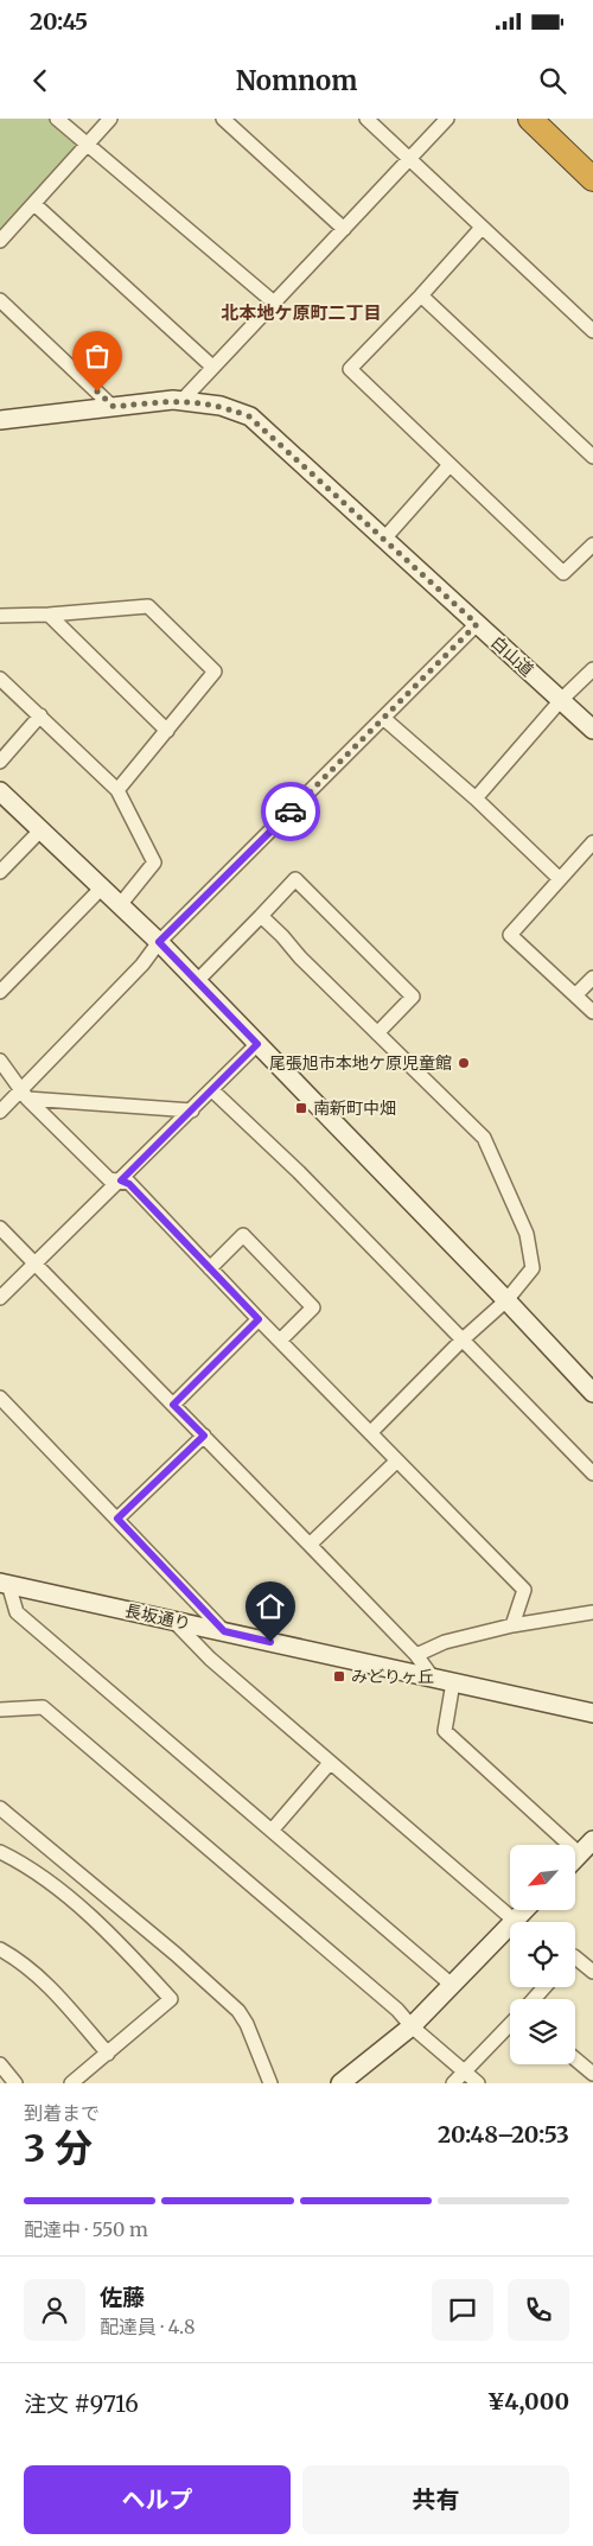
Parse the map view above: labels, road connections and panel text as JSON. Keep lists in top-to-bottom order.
{
  "streets": {
    "street": ["白山道", "長坂通り"]
  },
  "districts": ["北本地ケ原町二丁目"],
  "places": {
    "other": ["尾張旭市本地ケ原児童館"],
    "transit": ["南新町中畑", "みどりヶ丘"]
  },
  "north": "bottom left",
  "page": {
    "status": "20:45",
    "header": "Nomnom",
    "heading": ["3 分", "到着まで", "20:48–20:53"],
    "panel": [
      "佐藤",
      "配達員 · 4.8",
      "注文 #9716",
      "¥4,000"
    ],
    "bar": "配達中 · 550 m",
    "buttons": ["ヘルプ", "共有"]
  }
}
